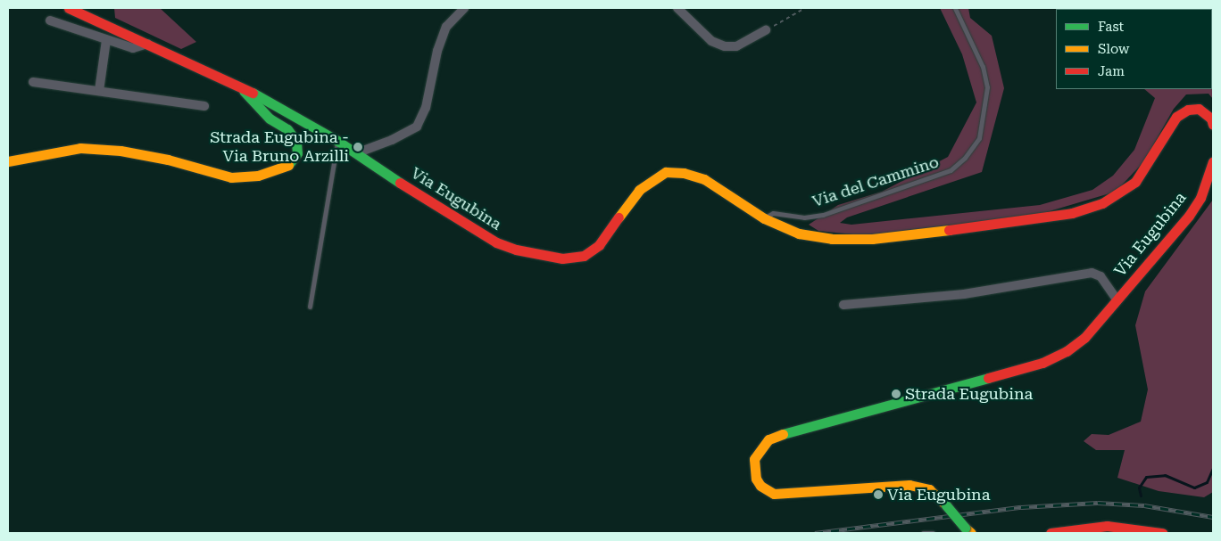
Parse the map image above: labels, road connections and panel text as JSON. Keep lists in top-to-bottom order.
{
  "streets": {
    "street": ["Via Eugubina"],
    "lane": ["Via del Cammino"]
  },
  "crossings": [
    ["Via del Cammino", "Via Eugubina"]
  ],
  "places": ["Strada Eugubina - Via Bruno Arzilli", "Strada Eugubina", "Via Eugubina"],
  "legend": ["Fast", "Slow", "Jam"]
}
